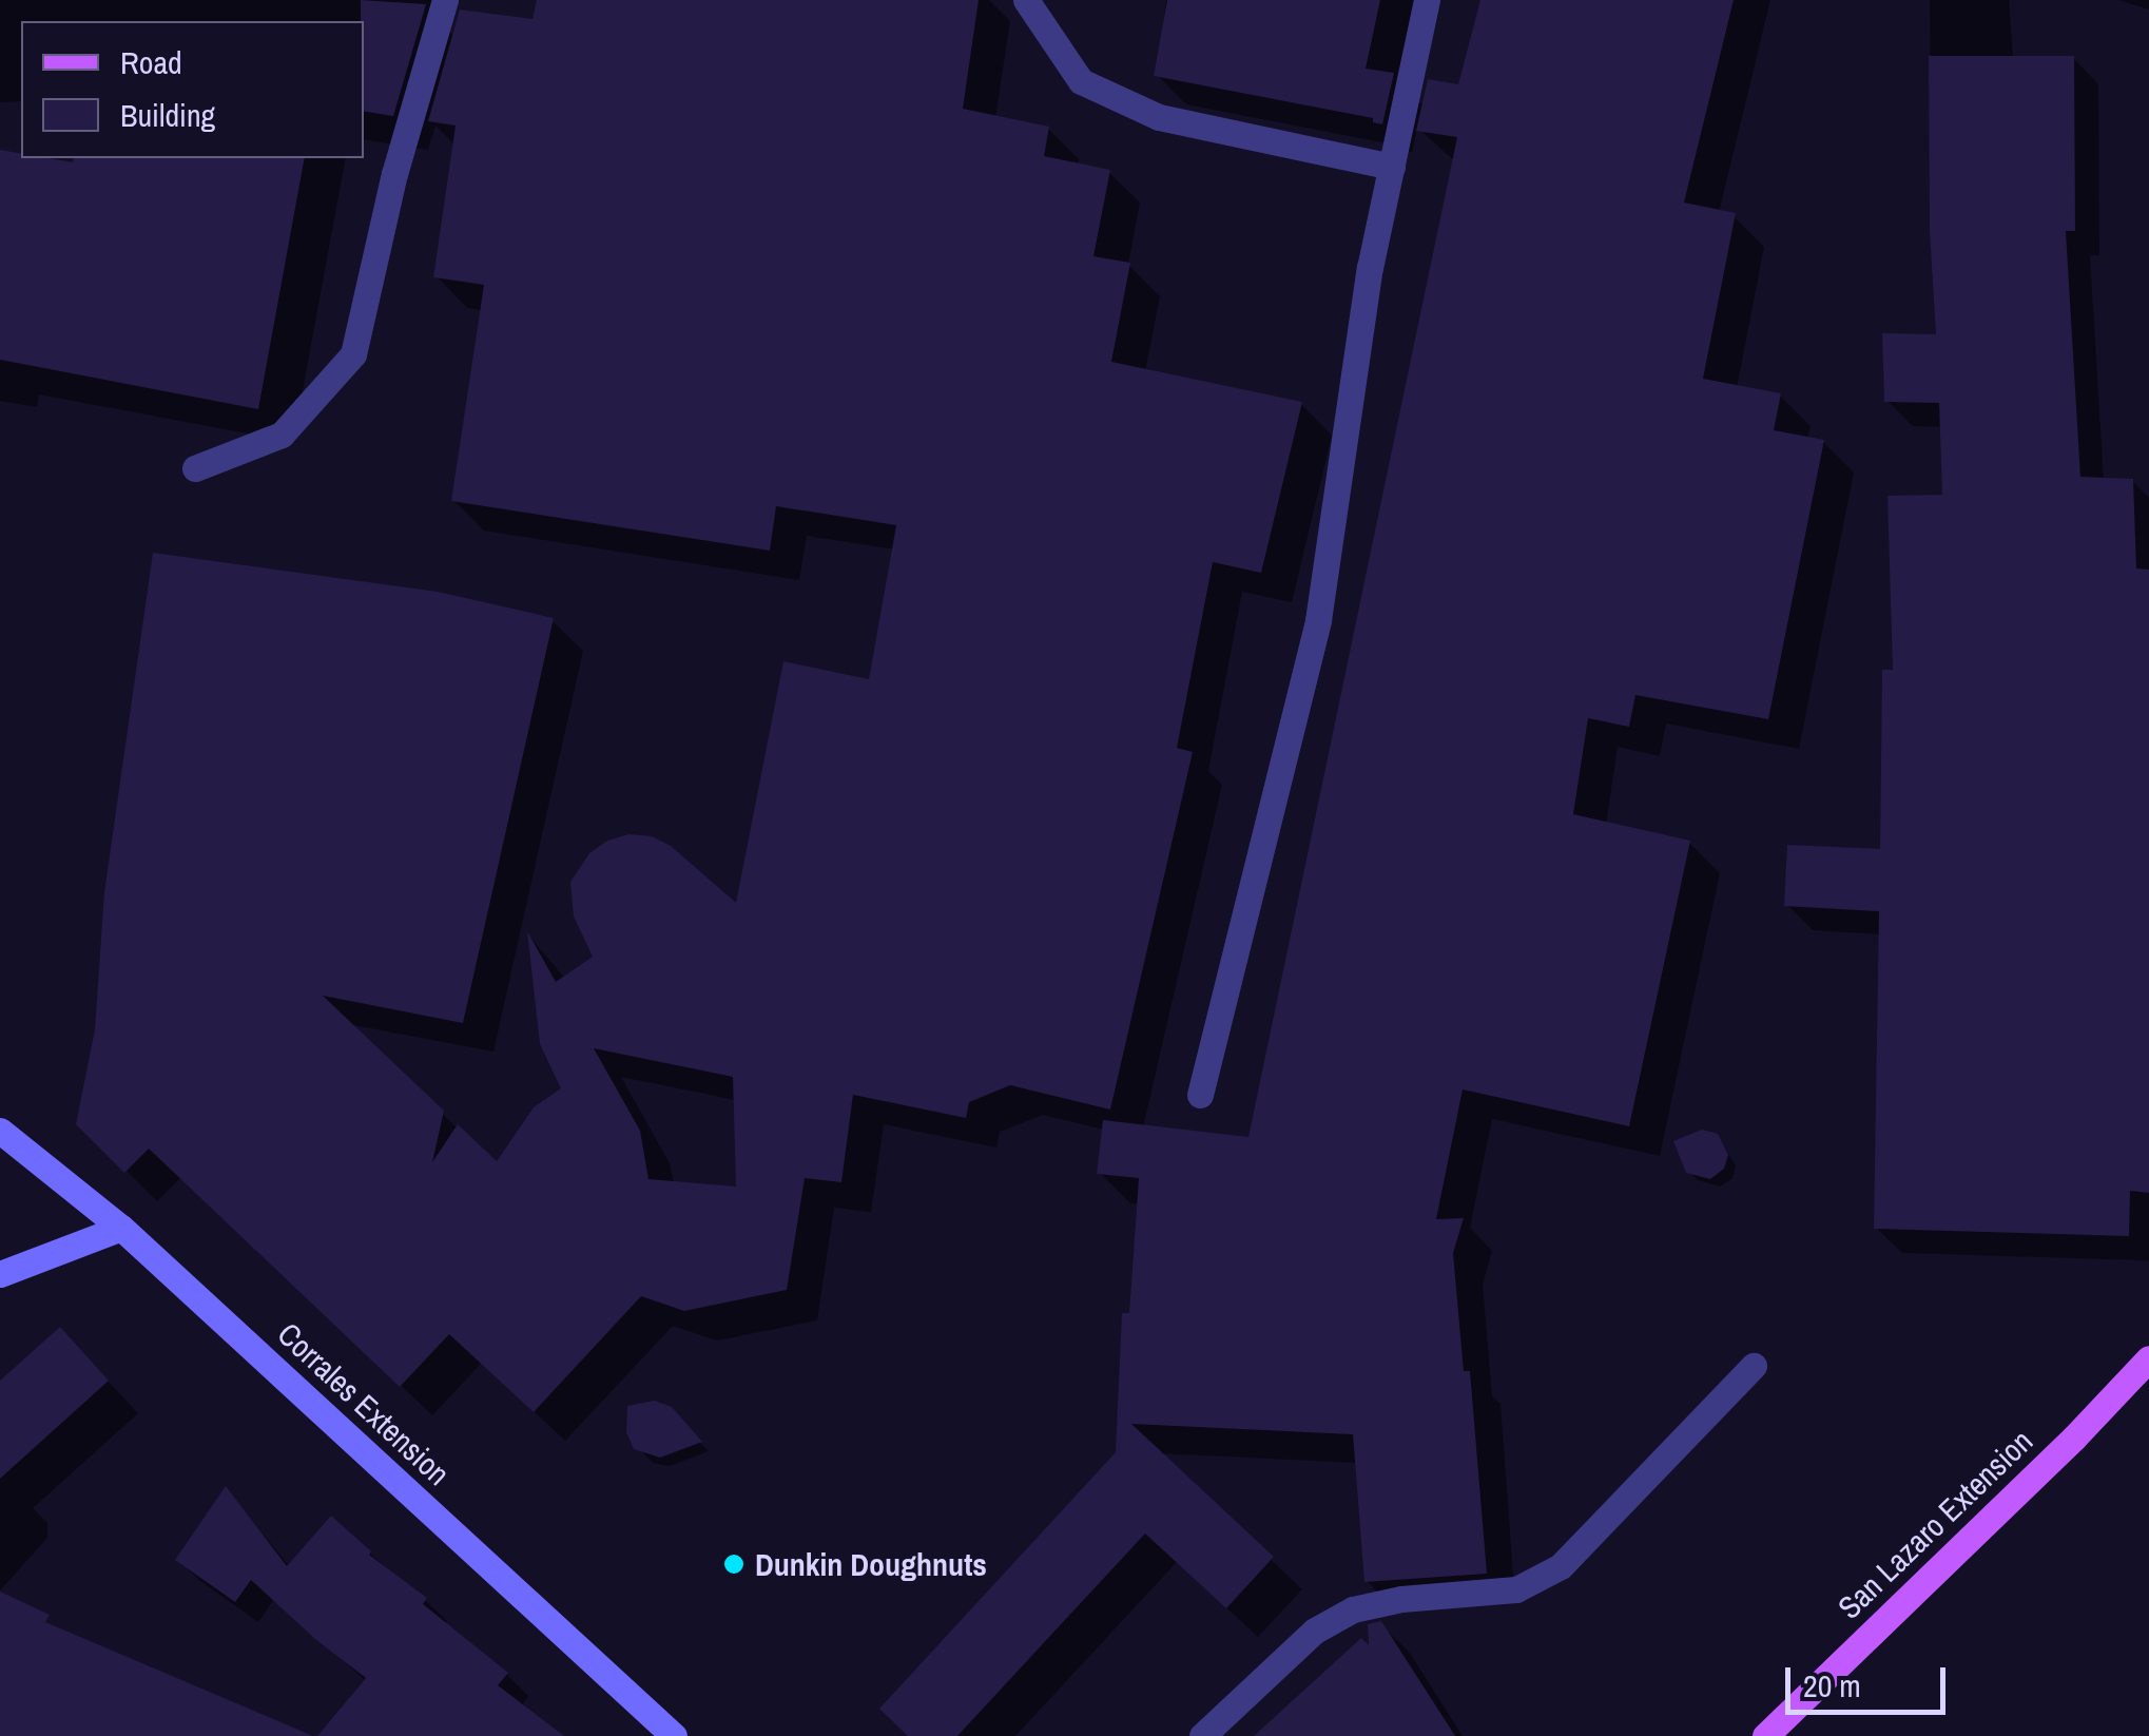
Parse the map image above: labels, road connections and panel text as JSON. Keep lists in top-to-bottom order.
{
  "streets": {
    "main road": ["Corrales Extension", "San Lazaro Extension"]
  },
  "places": ["Dunkin Doughnuts"],
  "legend": ["Road", "Building"],
  "scale_bar": "20 m"
}
